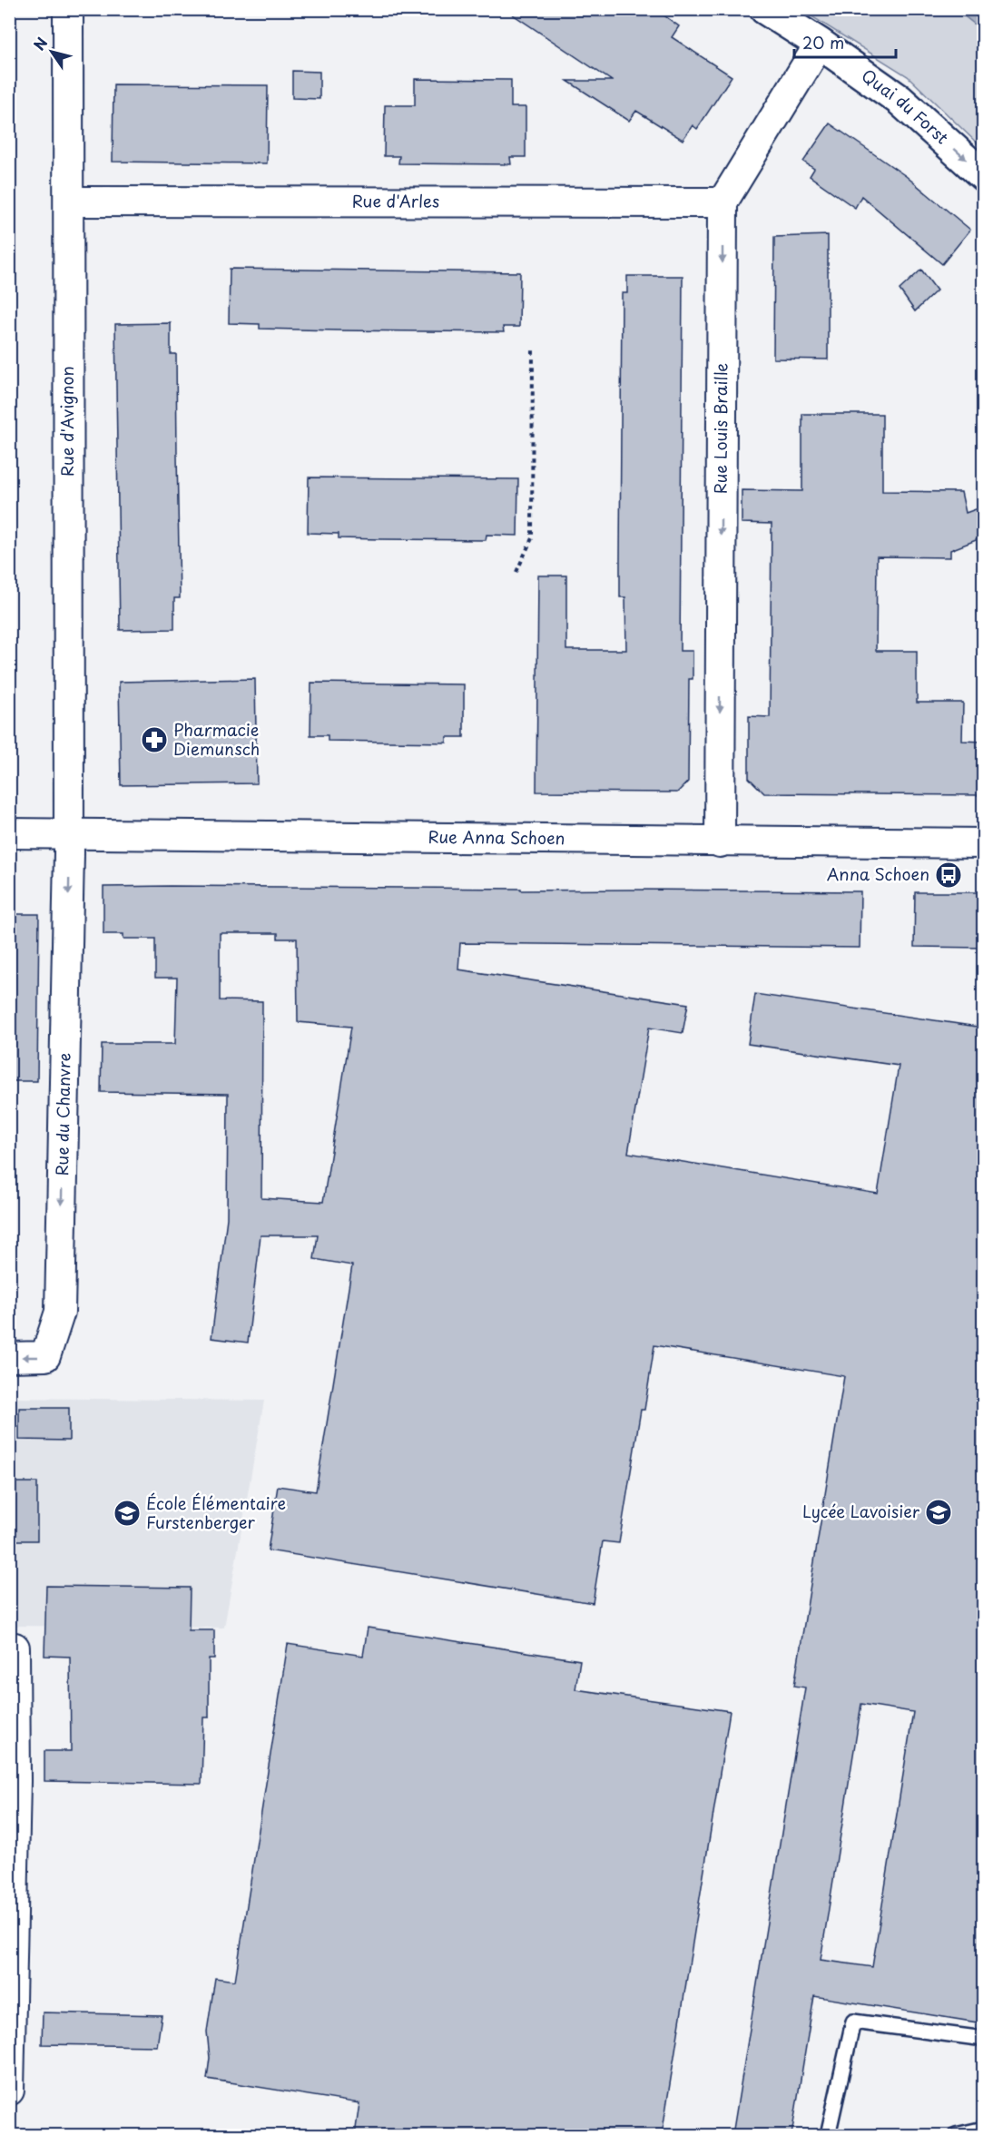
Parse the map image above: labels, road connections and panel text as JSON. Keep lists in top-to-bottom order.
{
  "streets": {
    "street": [
      "Quai du Forst",
      "Rue d'Arles",
      "Rue d'Avignon",
      "Rue Louis Braille",
      "Rue Anna Schoen",
      "Rue du Chanvre"
    ]
  },
  "crossings": [
    ["Rue d'Arles", "Rue d'Avignon"],
    ["Rue d'Arles", "Rue Louis Braille"],
    ["Rue d'Avignon", "Rue Anna Schoen"],
    ["Rue d'Avignon", "Rue du Chanvre"],
    ["Rue Louis Braille", "Rue Anna Schoen"],
    ["Rue Anna Schoen", "Rue du Chanvre"]
  ],
  "one_way": ["Quai du Forst", "Rue Louis Braille", "Rue du Chanvre"],
  "places": {
    "pharmacy": ["Pharmacie Diemunsch"],
    "bus stop": ["Anna Schoen"],
    "school or university": ["Lycée Lavoisier", "École Élémentaire Furstenberger"]
  },
  "scale_bar": "20 m",
  "north": "top left"
}
